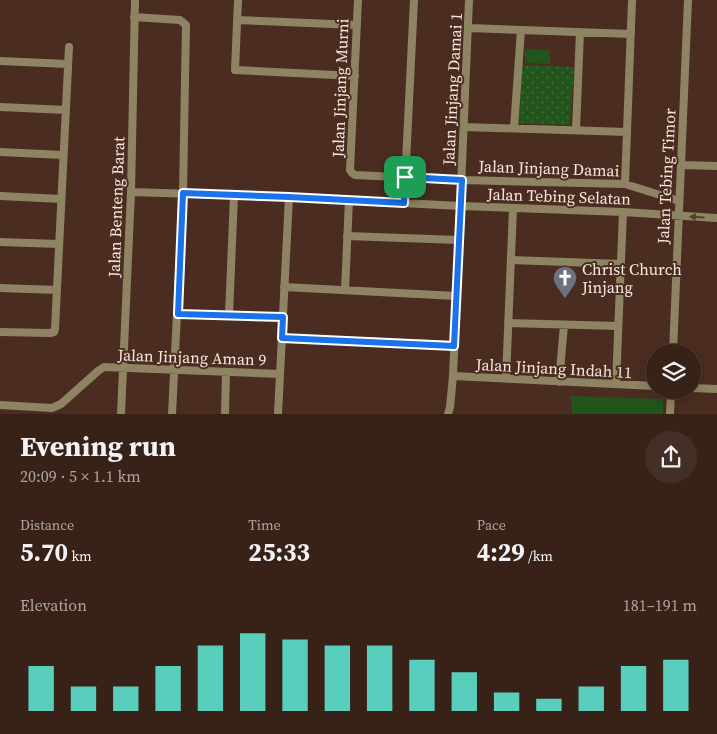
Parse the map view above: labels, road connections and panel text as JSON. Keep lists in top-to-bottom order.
{
  "streets": {
    "street": [
      "Jalan Jinjang Murni",
      "Jalan Jinjang Damai 1",
      "Jalan Jinjang Damai",
      "Jalan Tebing Timor",
      "Jalan Tebing Selatan",
      "Jalan Benteng Barat",
      "Jalan Jinjang Aman 9",
      "Jalan Jinjang Indah 11"
    ]
  },
  "crossings": [
    ["Jalan Jinjang Murni", "Jalan Jinjang Damai"],
    ["Jalan Jinjang Damai 1", "Jalan Jinjang Damai"],
    ["Jalan Jinjang Damai 1", "Jalan Tebing Selatan"],
    ["Jalan Jinjang Damai 1", "Jalan Jinjang Indah 11"],
    ["Jalan Jinjang Damai", "Jalan Tebing Timor"],
    ["Jalan Tebing Timor", "Jalan Tebing Selatan"],
    ["Jalan Tebing Selatan", "Jalan Benteng Barat"],
    ["Jalan Benteng Barat", "Jalan Jinjang Aman 9"]
  ],
  "places": {
    "church": ["Christ Church Jinjang"]
  },
  "page": {
    "heading": ["Evening run", "20:09 · 5 × 1.1 km"],
    "stats": [
      ["Distance", "5.70 km"],
      ["Time", "25:33"],
      ["Pace", "4:29 /km"]
    ],
    "chart": ["Elevation", "181–191 m"]
  }
}
